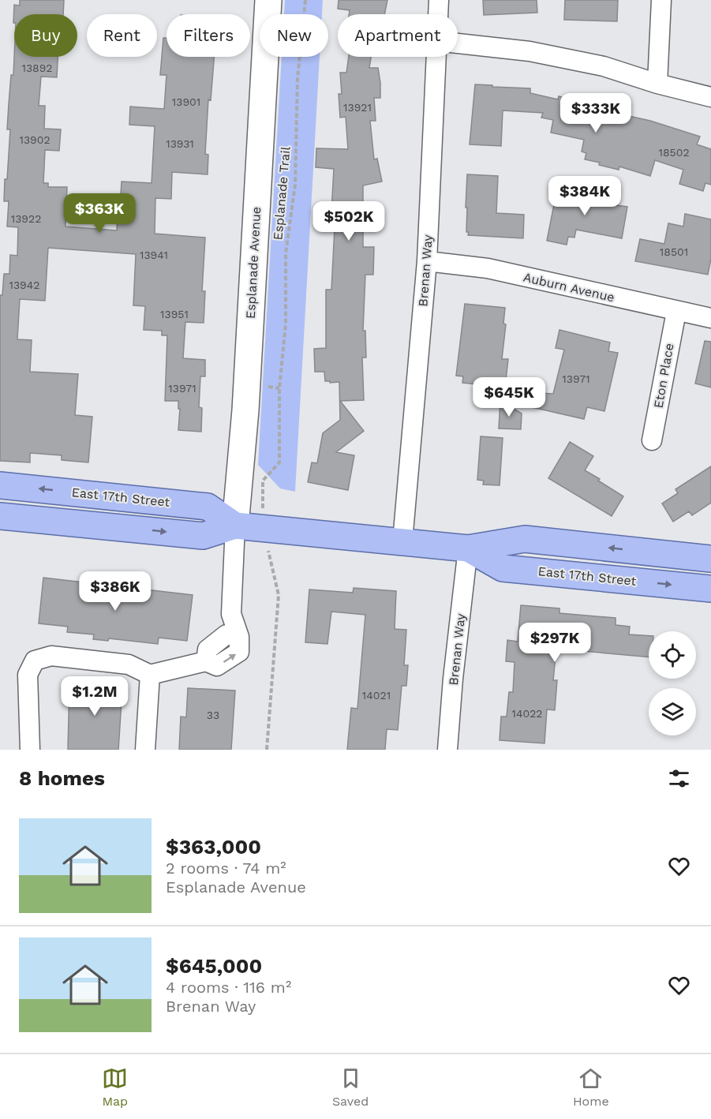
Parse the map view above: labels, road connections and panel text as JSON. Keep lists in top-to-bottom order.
{
  "streets": {
    "main road": ["East 17th Street"],
    "street": [
      "Esplanade Avenue",
      "Brenan Way",
      "Auburn Avenue",
      "Eton Place"
    ],
    "path": ["Esplanade Trail"]
  },
  "crossings": [
    ["Esplanade Trail", "East 17th Street"],
    ["Esplanade Avenue", "East 17th Street"],
    ["Brenan Way", "Auburn Avenue"],
    ["Brenan Way", "East 17th Street"],
    ["Auburn Avenue", "Eton Place"]
  ],
  "house_numbers": [
    "13892",
    "13901",
    "13921",
    "13902",
    "13931",
    "18502",
    "13922",
    "18501",
    "13941",
    "13942",
    "13951",
    "13971",
    "13971",
    "14021",
    "14022",
    "33"
  ],
  "page": {
    "chip": [
      "Buy",
      "Rent",
      "Filters",
      "New",
      "Apartment"
    ],
    "price": [
      "$333K",
      "$384K",
      "$363K",
      "$502K",
      "$645K",
      "$386K",
      "$297K",
      "$1.2M"
    ],
    "heading": "8 homes",
    "list": [
      {
        "name": "$363,000",
        "note": "2 rooms · 74 m² · Esplanade Avenue"
      },
      {
        "name": "$645,000",
        "note": "4 rooms · 116 m² · Brenan Way"
      }
    ],
    "tabs": ["Map", "Saved", "Home"]
  }
}
